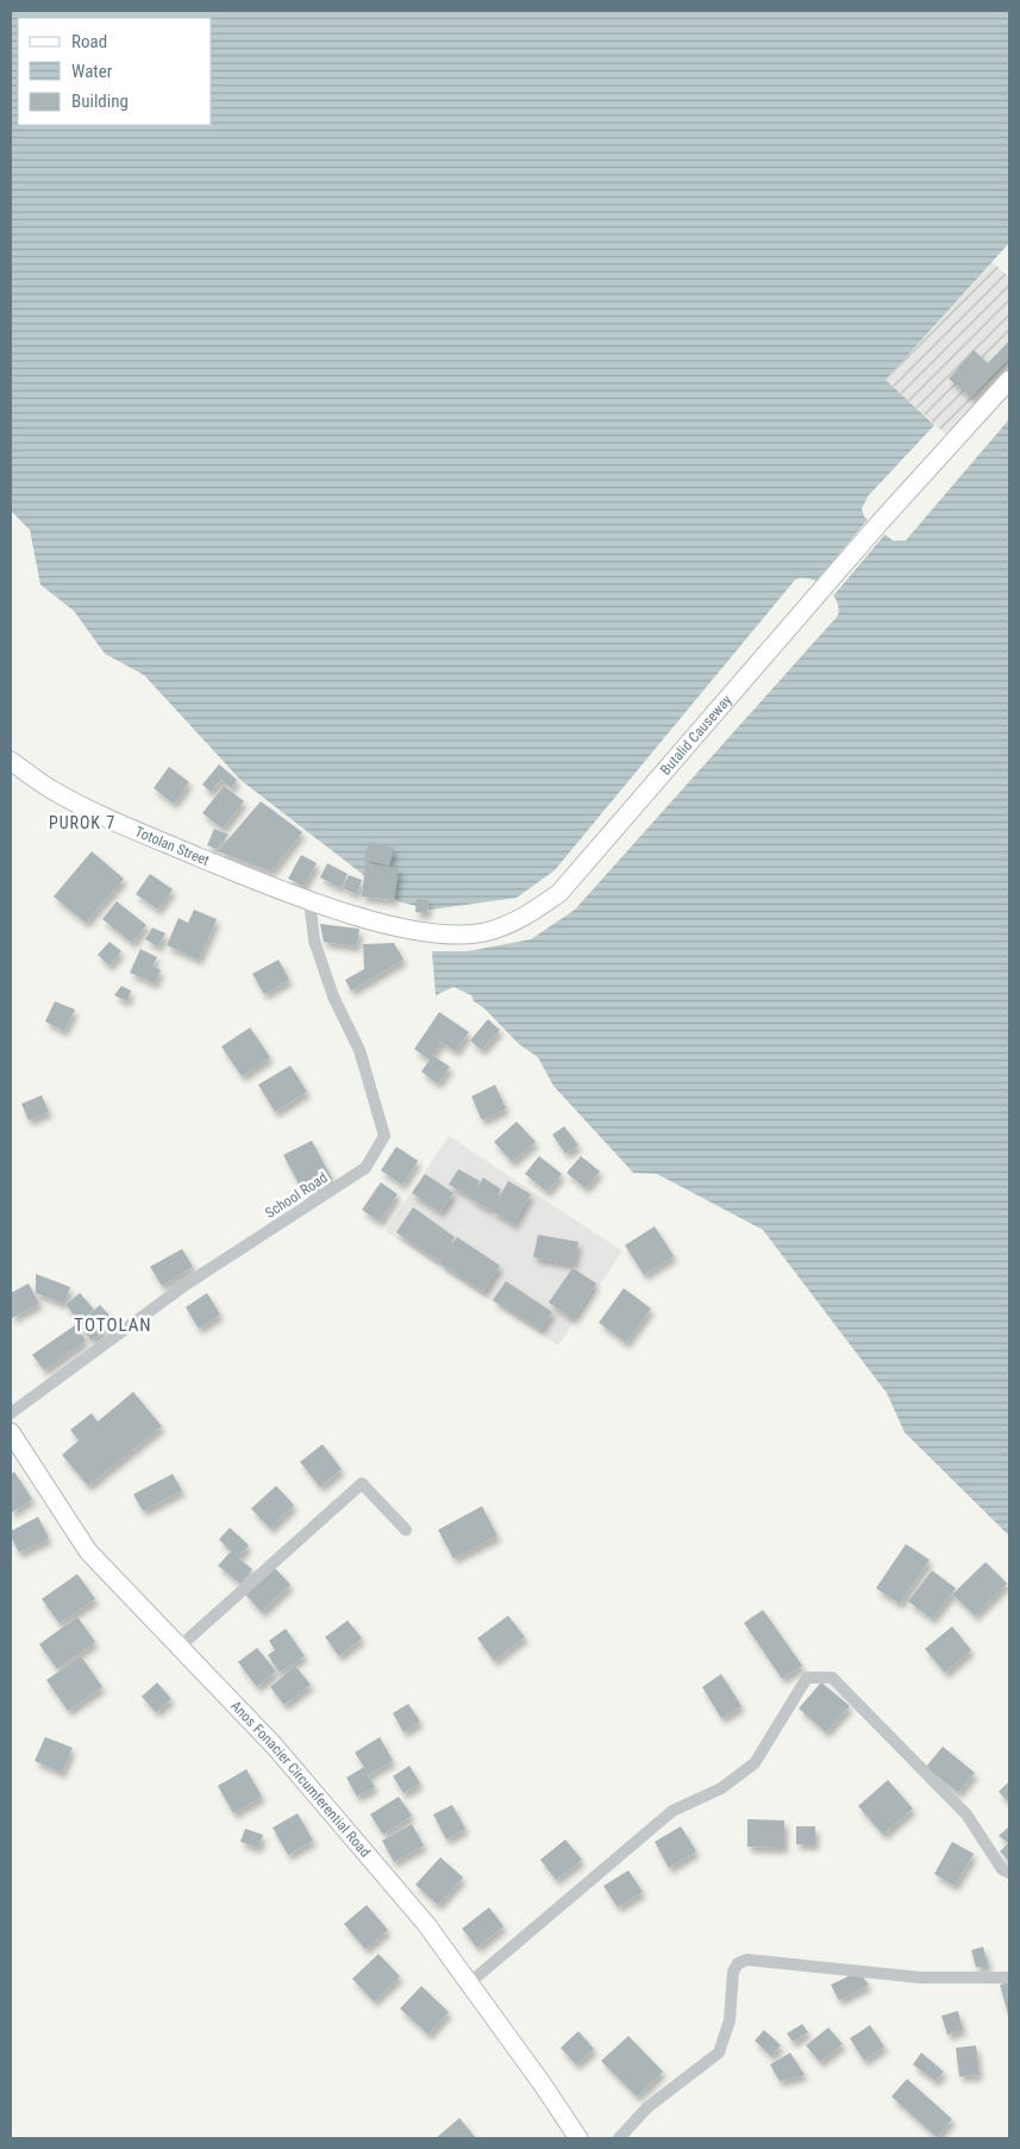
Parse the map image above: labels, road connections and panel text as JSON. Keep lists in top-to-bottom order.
{
  "streets": {
    "main road": ["Butalid Causeway", "Totolan Street", "Anos Fonacier Circumferential Road"],
    "street": ["School Road"]
  },
  "crossings": [
    ["Butalid Causeway", "Totolan Street"],
    ["Butalid Causeway", "School Road"],
    ["Totolan Street", "School Road"]
  ],
  "districts": ["PUROK 7", "TOTOLAN"],
  "legend": ["Road", "Water", "Building"]
}
